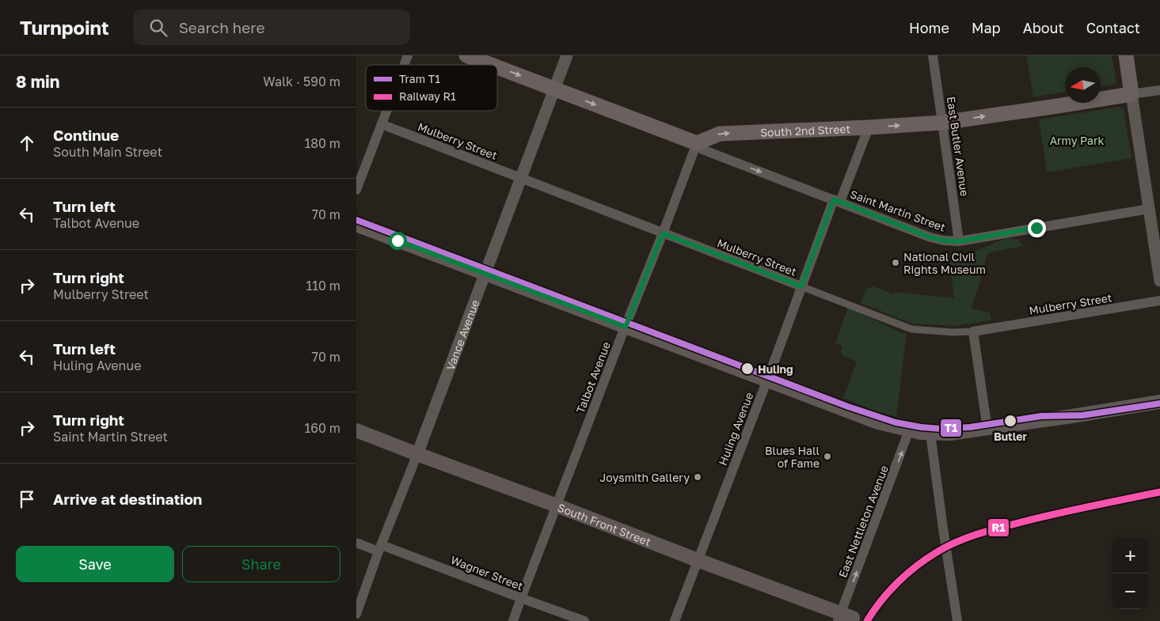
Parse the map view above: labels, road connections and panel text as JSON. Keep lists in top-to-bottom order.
{
  "streets": {
    "main road": ["South 2nd Street", "South Front Street"],
    "street": [
      "Mulberry Street",
      "East Butler Avenue",
      "Saint Martin Street",
      "Vance Avenue",
      "Talbot Avenue",
      "Huling Avenue",
      "East Nettleton Avenue",
      "Wagner Street"
    ]
  },
  "crossings": [
    ["South 2nd Street", "East Butler Avenue"],
    ["South 2nd Street", "Saint Martin Street"],
    ["South 2nd Street", "Talbot Avenue"],
    ["South 2nd Street", "Huling Avenue"],
    ["Mulberry Street", "Vance Avenue"],
    ["Mulberry Street", "Talbot Avenue"],
    ["Mulberry Street", "Huling Avenue"],
    ["East Butler Avenue", "Saint Martin Street"],
    ["Saint Martin Street", "Talbot Avenue"],
    ["Saint Martin Street", "Huling Avenue"],
    ["Vance Avenue", "South Front Street"],
    ["Vance Avenue", "Wagner Street"],
    ["Talbot Avenue", "South Front Street"],
    ["Talbot Avenue", "Wagner Street"],
    ["Huling Avenue", "South Front Street"],
    ["East Nettleton Avenue", "South Front Street"]
  ],
  "one_way": ["South 2nd Street", "East Nettleton Avenue"],
  "parks": ["Army Park"],
  "places": [
    "National Civil Rights Museum",
    "Huling",
    "Butler",
    "Blues Hall of Fame",
    "Joysmith Gallery"
  ],
  "lines": ["tram line T1", "rail line R1"],
  "legend": ["Tram T1", "Railway R1"],
  "north": "left",
  "page": {
    "header": "Turnpoint",
    "search": "Search here",
    "nav": [
      "Home",
      "Map",
      "About",
      "Contact"
    ],
    "heading": ["8 min", "Walk · 590 m"],
    "list": [
      ["Continue", "South Main Street", "180 m"],
      ["Turn left", "Talbot Avenue", "70 m"],
      ["Turn right", "Mulberry Street", "110 m"],
      ["Turn left", "Huling Avenue", "70 m"],
      ["Turn right", "Saint Martin Street", "160 m"],
      "Arrive at destination"
    ],
    "buttons": ["Save", "Share"],
    "map_buttons": ["+", "−"]
  }
}
